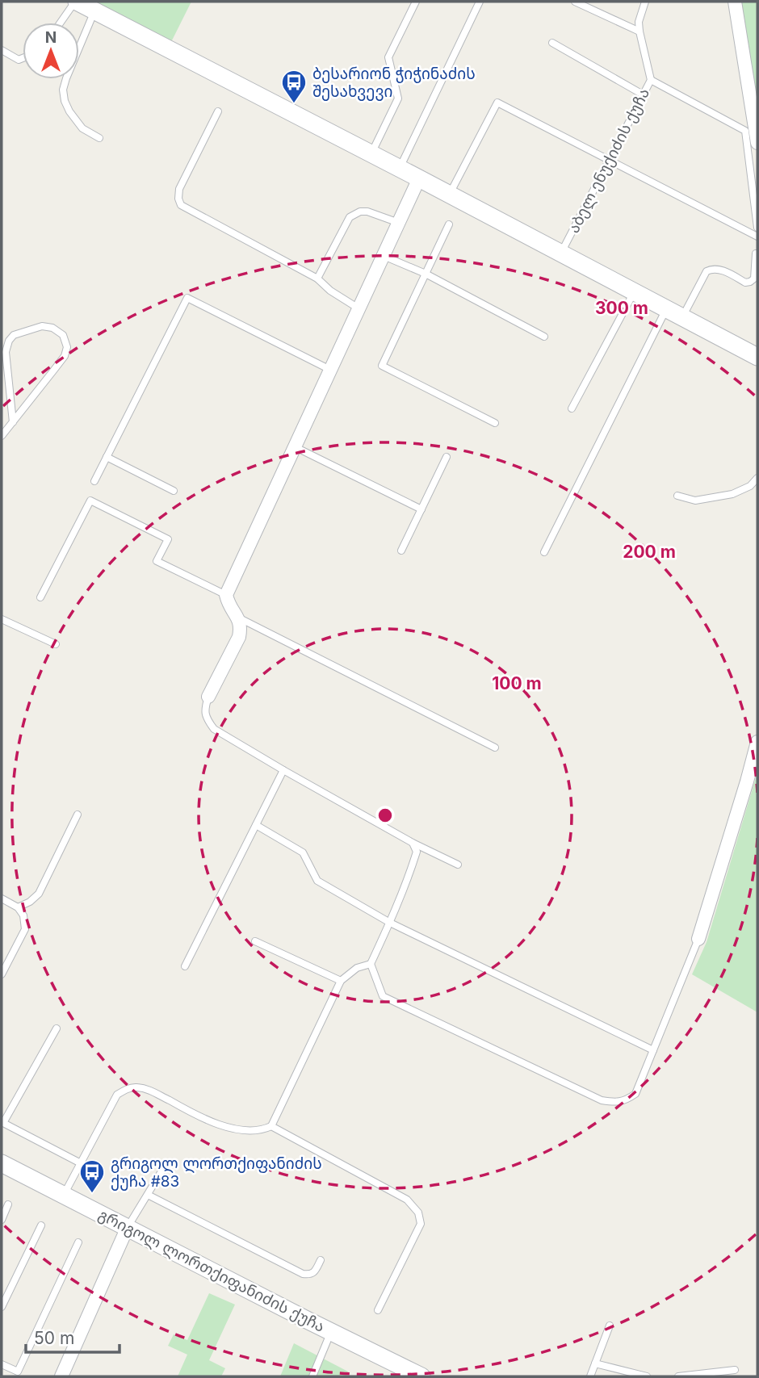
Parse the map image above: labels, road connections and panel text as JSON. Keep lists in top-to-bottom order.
{
  "streets": {
    "street": ["გრიგოლ ლორთქიფანიძის ქუჩა"],
    "lane": ["აბელ ენუქიძის ქუჩა"]
  },
  "places": {
    "bus stop": ["ბესარიონ ჭიჭინაძის შესახვევი", "გრიგოლ ლორთქიფანიძის ქუჩა #83"]
  },
  "scale_bar": "50 m",
  "north": "top",
  "rings": ["300 m", "200 m", "100 m"]
}
